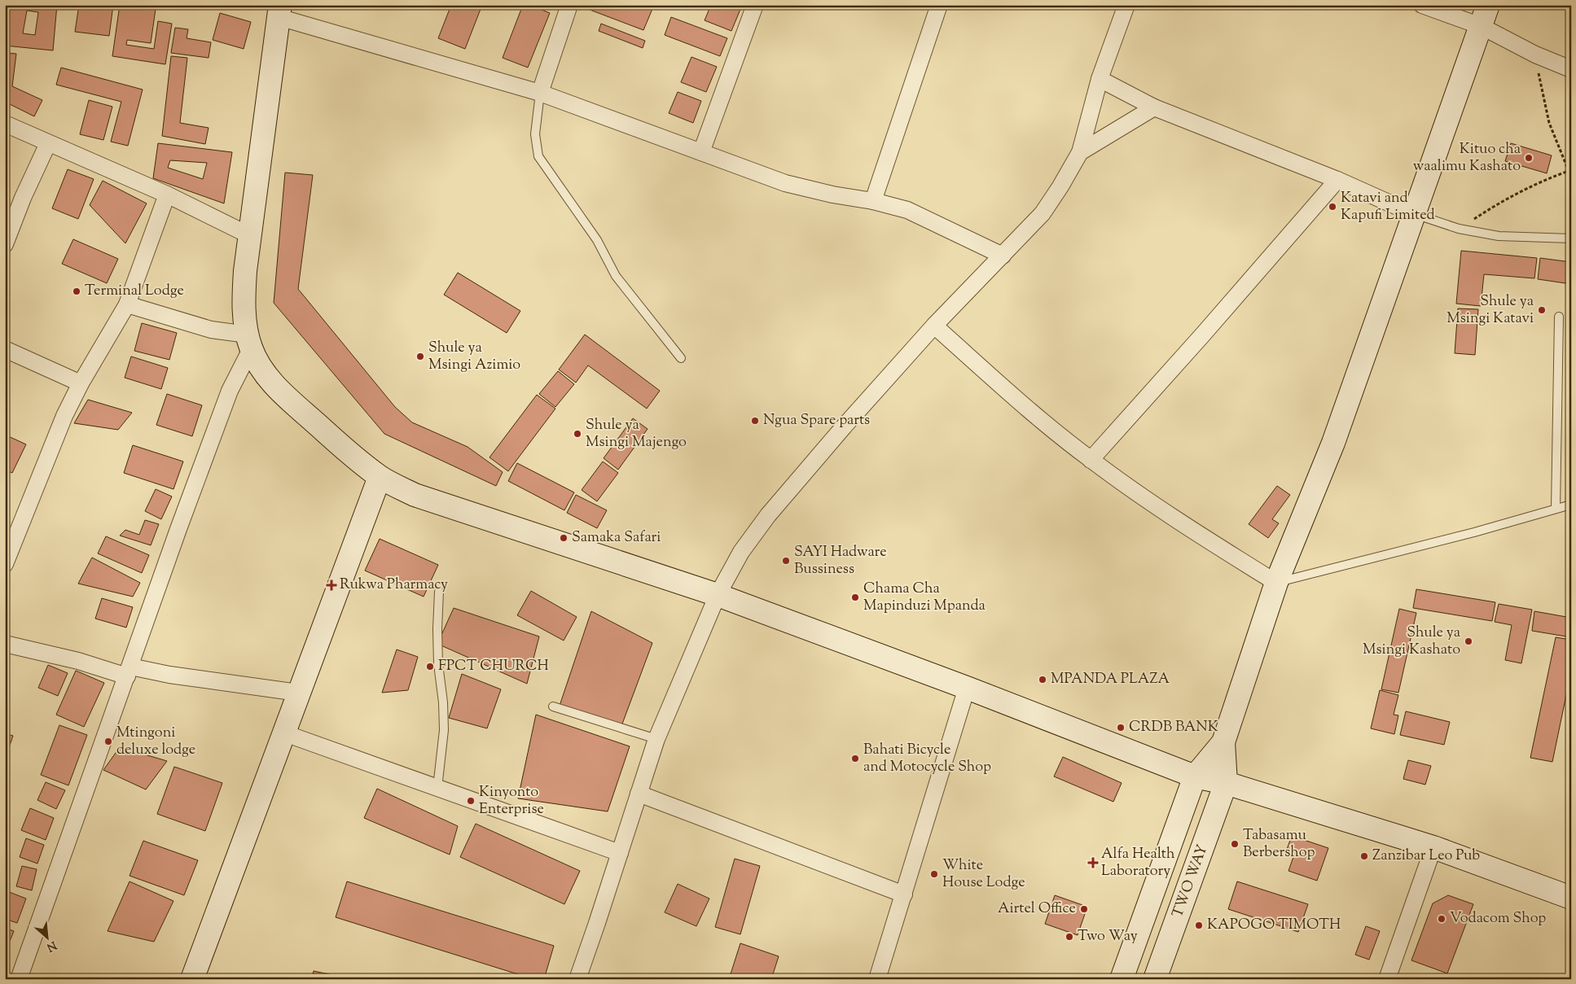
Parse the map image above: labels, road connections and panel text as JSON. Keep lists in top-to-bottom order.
{
  "streets": {
    "street": ["TWO WAY"]
  },
  "places": {
    "other": [
      "Kituo cha waalimu Kashato",
      "Katavi and Kapufi Limited",
      "Terminal Lodge",
      "Shule ya Msingi Katavi",
      "Shule ya Msingi Azimio",
      "Ngua Spare parts",
      "Shule ya Msingi Majengo",
      "Samaka Safari",
      "SAYI Hadware Bussiness",
      "Chama Cha Mapinduzi Mpanda",
      "Shule ya Msingi Kashato",
      "FPCT CHURCH",
      "MPANDA PLAZA",
      "CRDB BANK",
      "Mtingoni deluxe lodge",
      "Bahati Bicycle and Motocycle Shop",
      "Kinyonto Enterprise",
      "Tabasamu Berbershop",
      "Zanzibar Leo Pub",
      "White House Lodge",
      "Airtel Office",
      "Vodacom Shop",
      "KAPOGO TIMOTH",
      "Two Way"
    ],
    "health": ["Rukwa Pharmacy", "Alfa Health Laboratory"]
  },
  "north": "bottom right"
}
